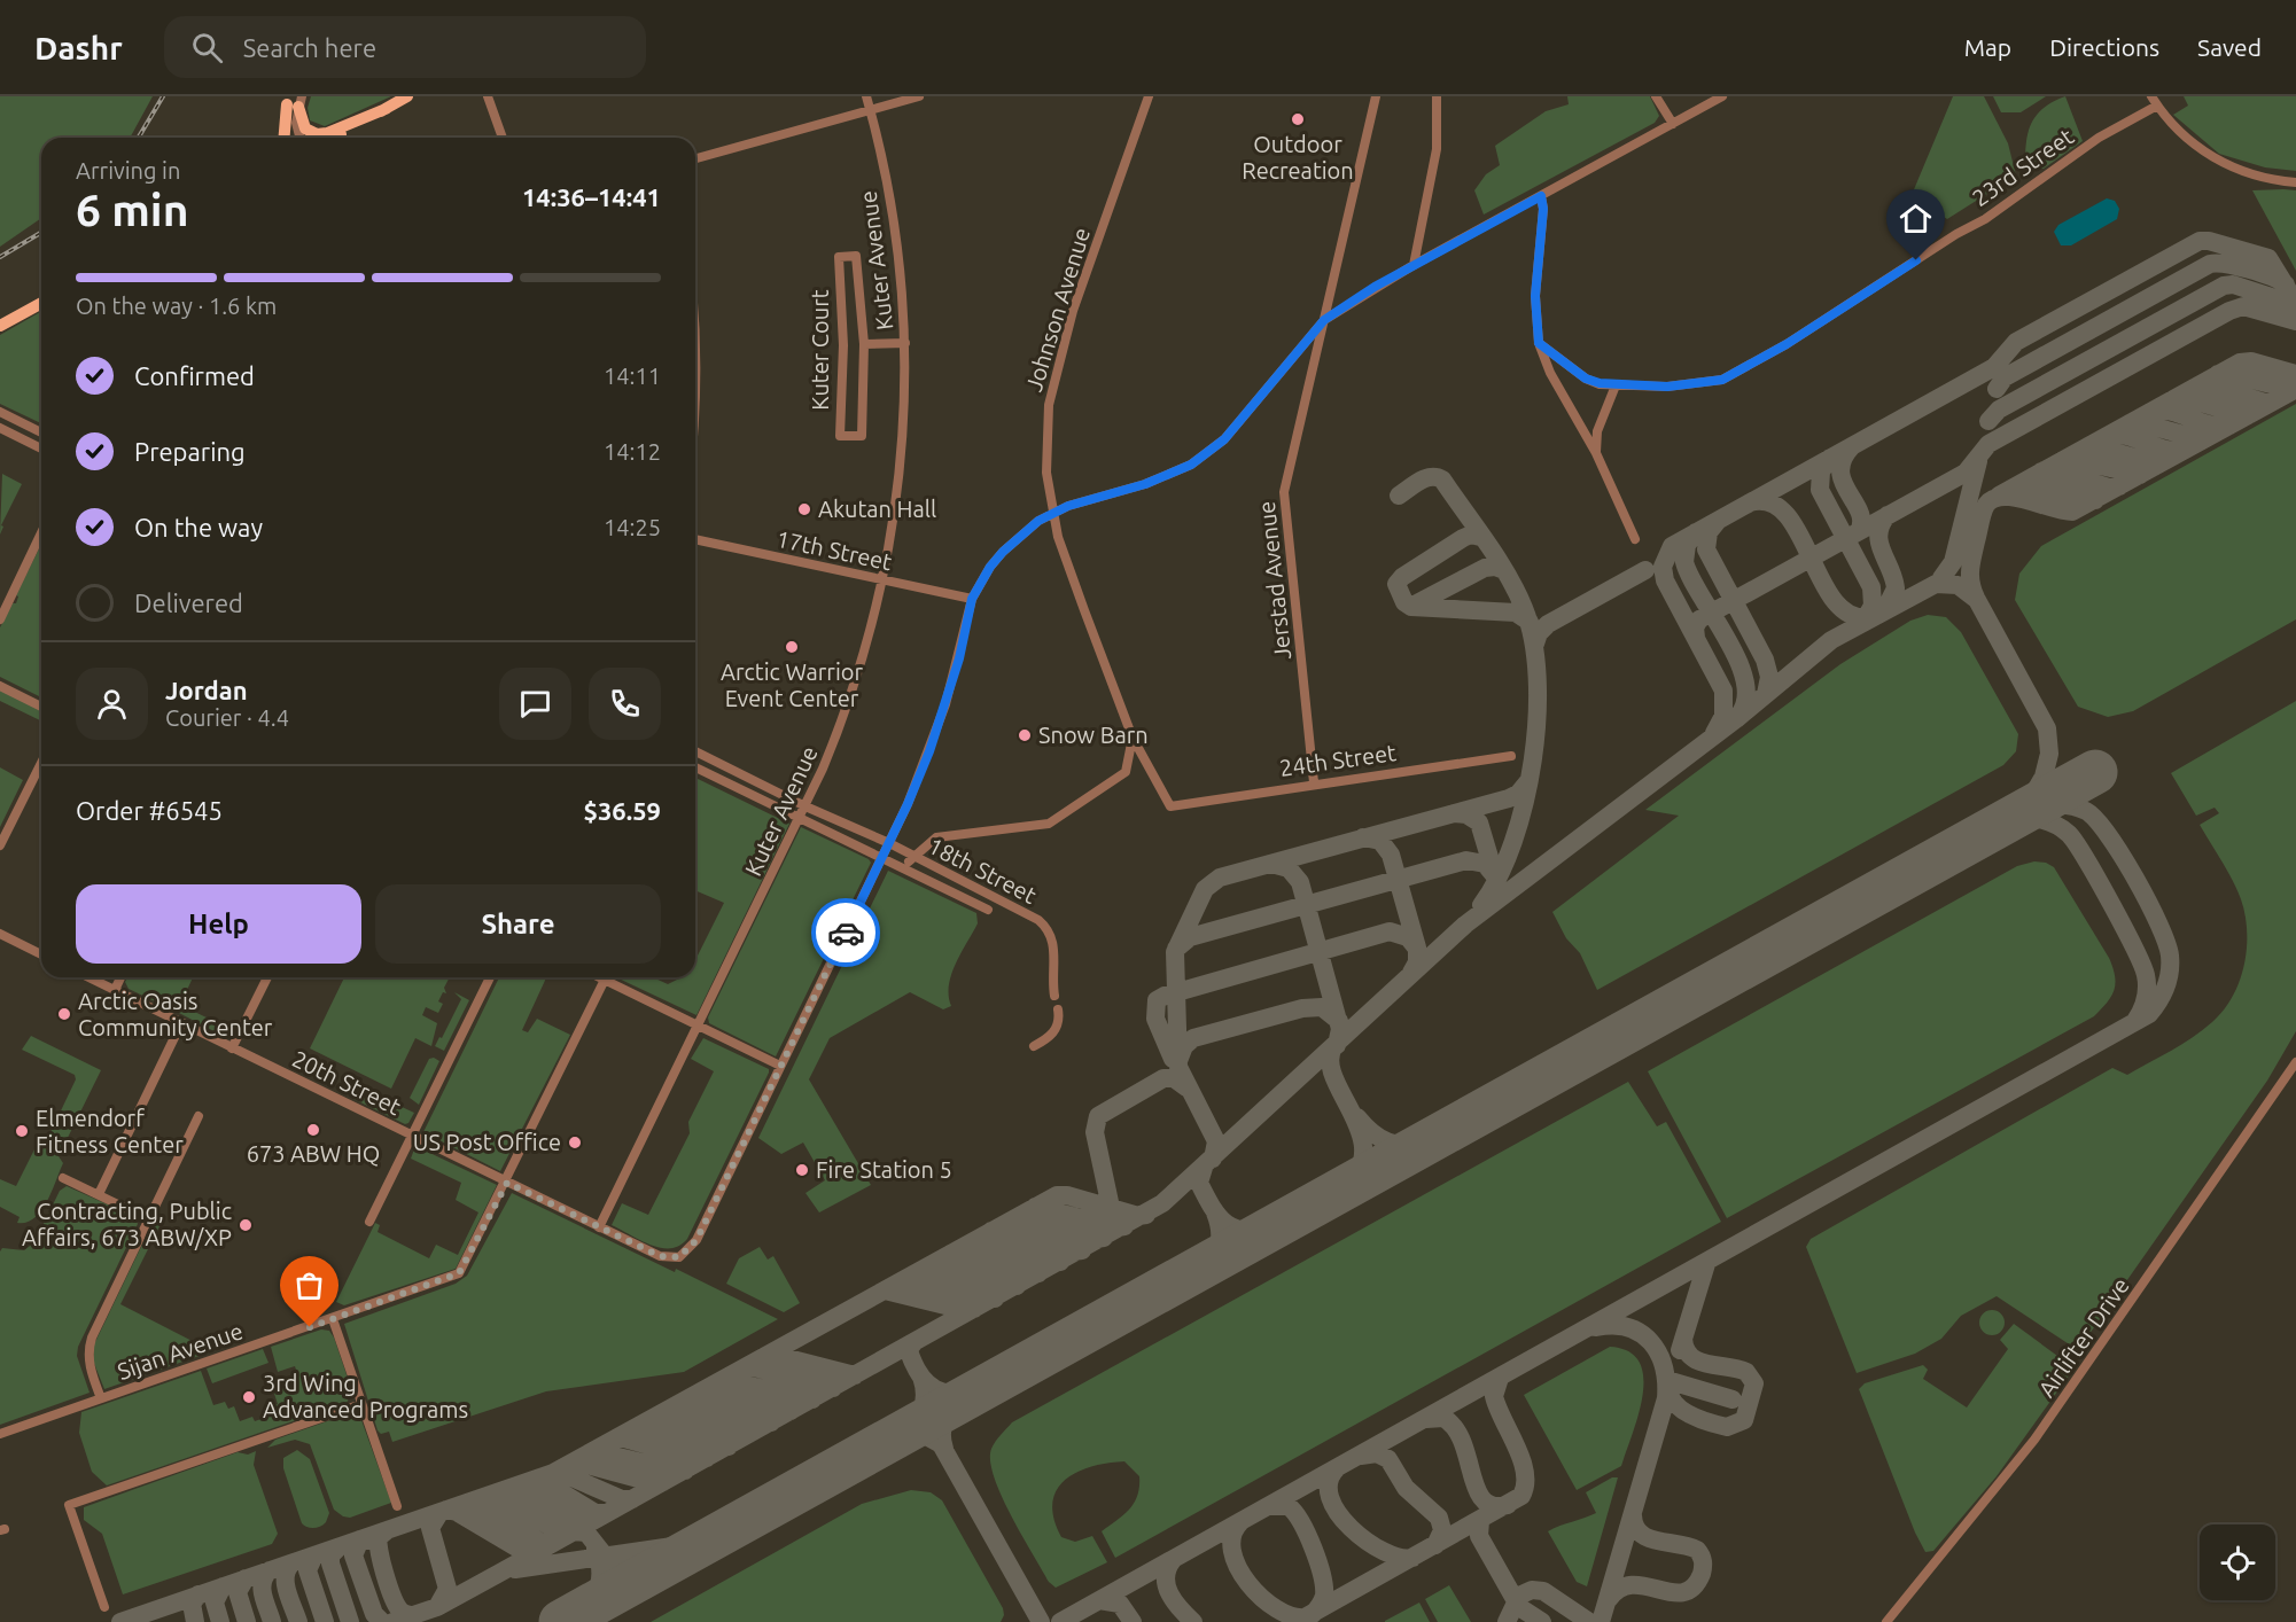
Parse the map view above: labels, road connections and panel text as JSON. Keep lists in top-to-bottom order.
{
  "streets": {
    "street": [
      "23rd Street",
      "Kuter Avenue",
      "Johnson Avenue",
      "Kuter Court",
      "17th Street",
      "Jerstad Avenue",
      "24th Street",
      "18th Street",
      "20th Street",
      "Airlifter Drive",
      "Sijan Avenue"
    ]
  },
  "crossings": [
    ["Kuter Avenue", "Kuter Court"],
    ["Kuter Avenue", "17th Street"],
    ["Kuter Avenue", "18th Street"],
    ["Kuter Avenue", "20th Street"],
    ["Johnson Avenue", "24th Street"],
    ["Jerstad Avenue", "24th Street"],
    ["20th Street", "Sijan Avenue"]
  ],
  "places": [
    "Outdoor Recreation",
    "Akutan Hall",
    "Arctic Warrior Event Center",
    "Snow Barn",
    "Arctic Oasis Community Center",
    "673 ABW HQ",
    "Elmendorf Fitness Center",
    "US Post Office",
    "Fire Station 5",
    "Contracting, Public Affairs, 673 ABW/XP",
    "3rd Wing Advanced Programs"
  ],
  "page": {
    "header": "Dashr",
    "search": "Search here",
    "nav": ["Map", "Directions", "Saved"],
    "heading": ["6 min", "Arriving in", "14:36–14:41"],
    "panel": [
      "Jordan",
      "Courier · 4.4",
      "Order #6545",
      "$36.59"
    ],
    "bar": "On the way · 1.6 km",
    "list": [
      ["Confirmed", "14:11"],
      ["Preparing", "14:12"],
      ["On the way", "14:25"],
      "Delivered"
    ],
    "buttons": ["Help", "Share"]
  }
}
